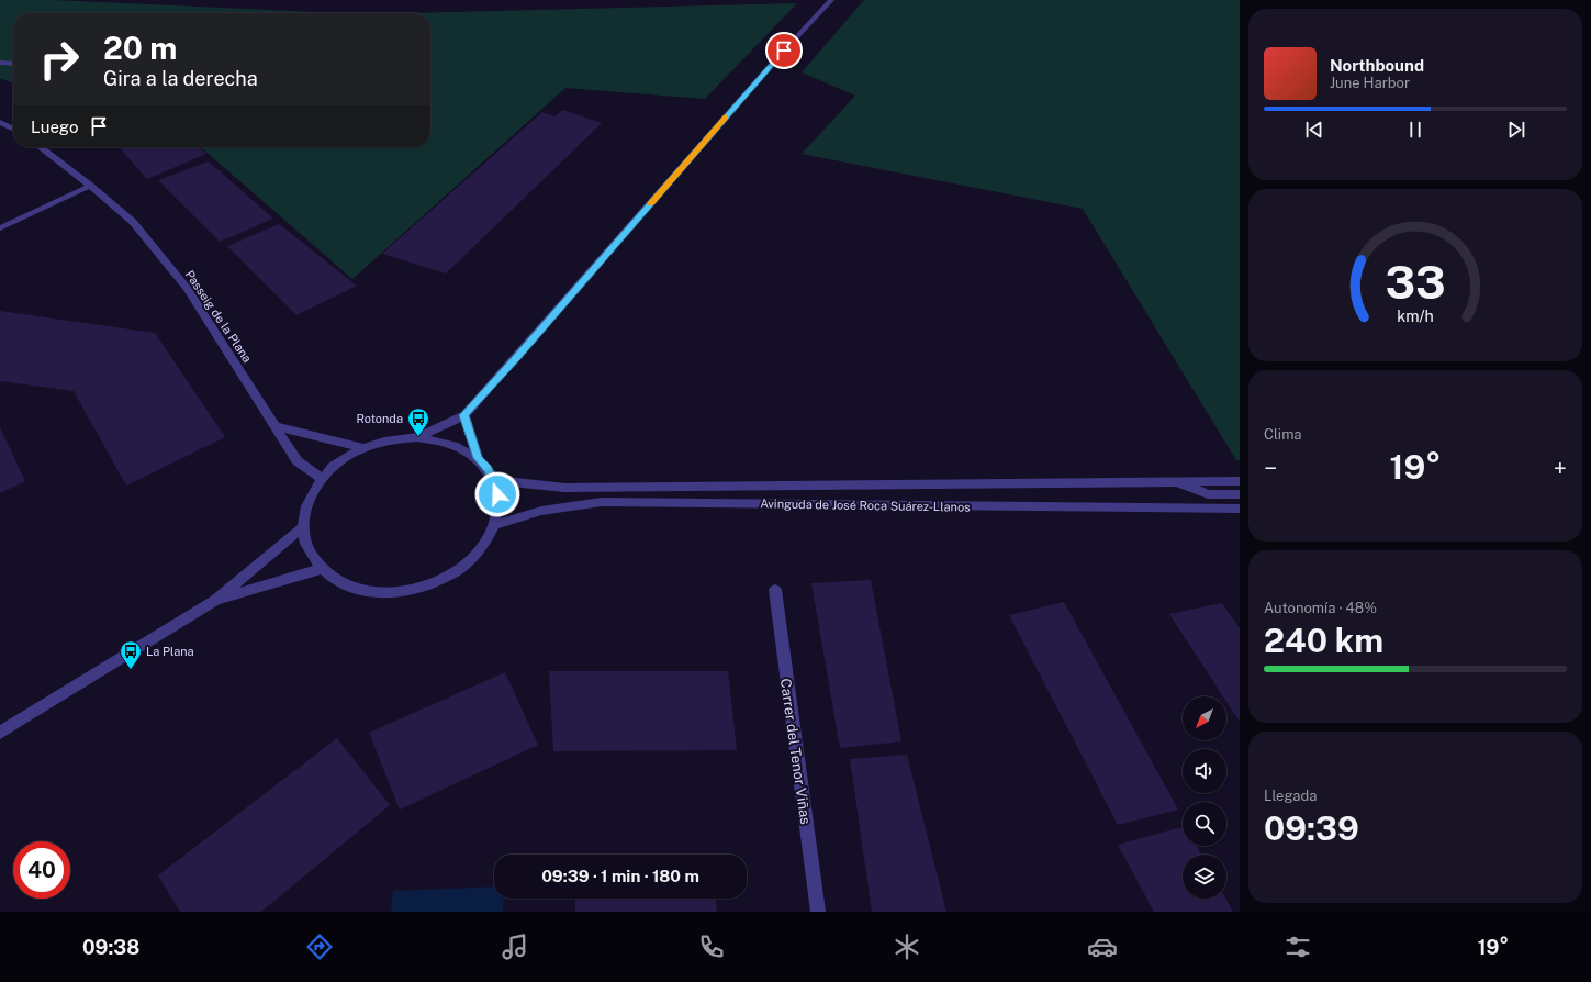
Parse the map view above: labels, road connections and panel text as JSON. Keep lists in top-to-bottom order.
{
  "streets": {
    "street": ["Passeig de la Plana", "Avinguda de José Roca Suárez-Llanos", "Carrer del Tenor Viñas"]
  },
  "places": {
    "bus stop": ["Rotonda", "La Plana"]
  },
  "north": "bottom left",
  "page": {
    "turn": ["20 m", "Gira a la derecha"],
    "song": ["Northbound", "June Harbor"],
    "then": "Luego",
    "tile": [
      "Clima",
      ["Autonomía · 48%", "240 km"],
      ["Llegada", "09:39"]
    ],
    "heat": ["−", "19°", "+"],
    "limit": "40",
    "trip": "09:39 · 1 min · 180 m",
    "tabs": ["09:38", "19°"],
    "gauge": ["33", "km/h"]
  }
}
